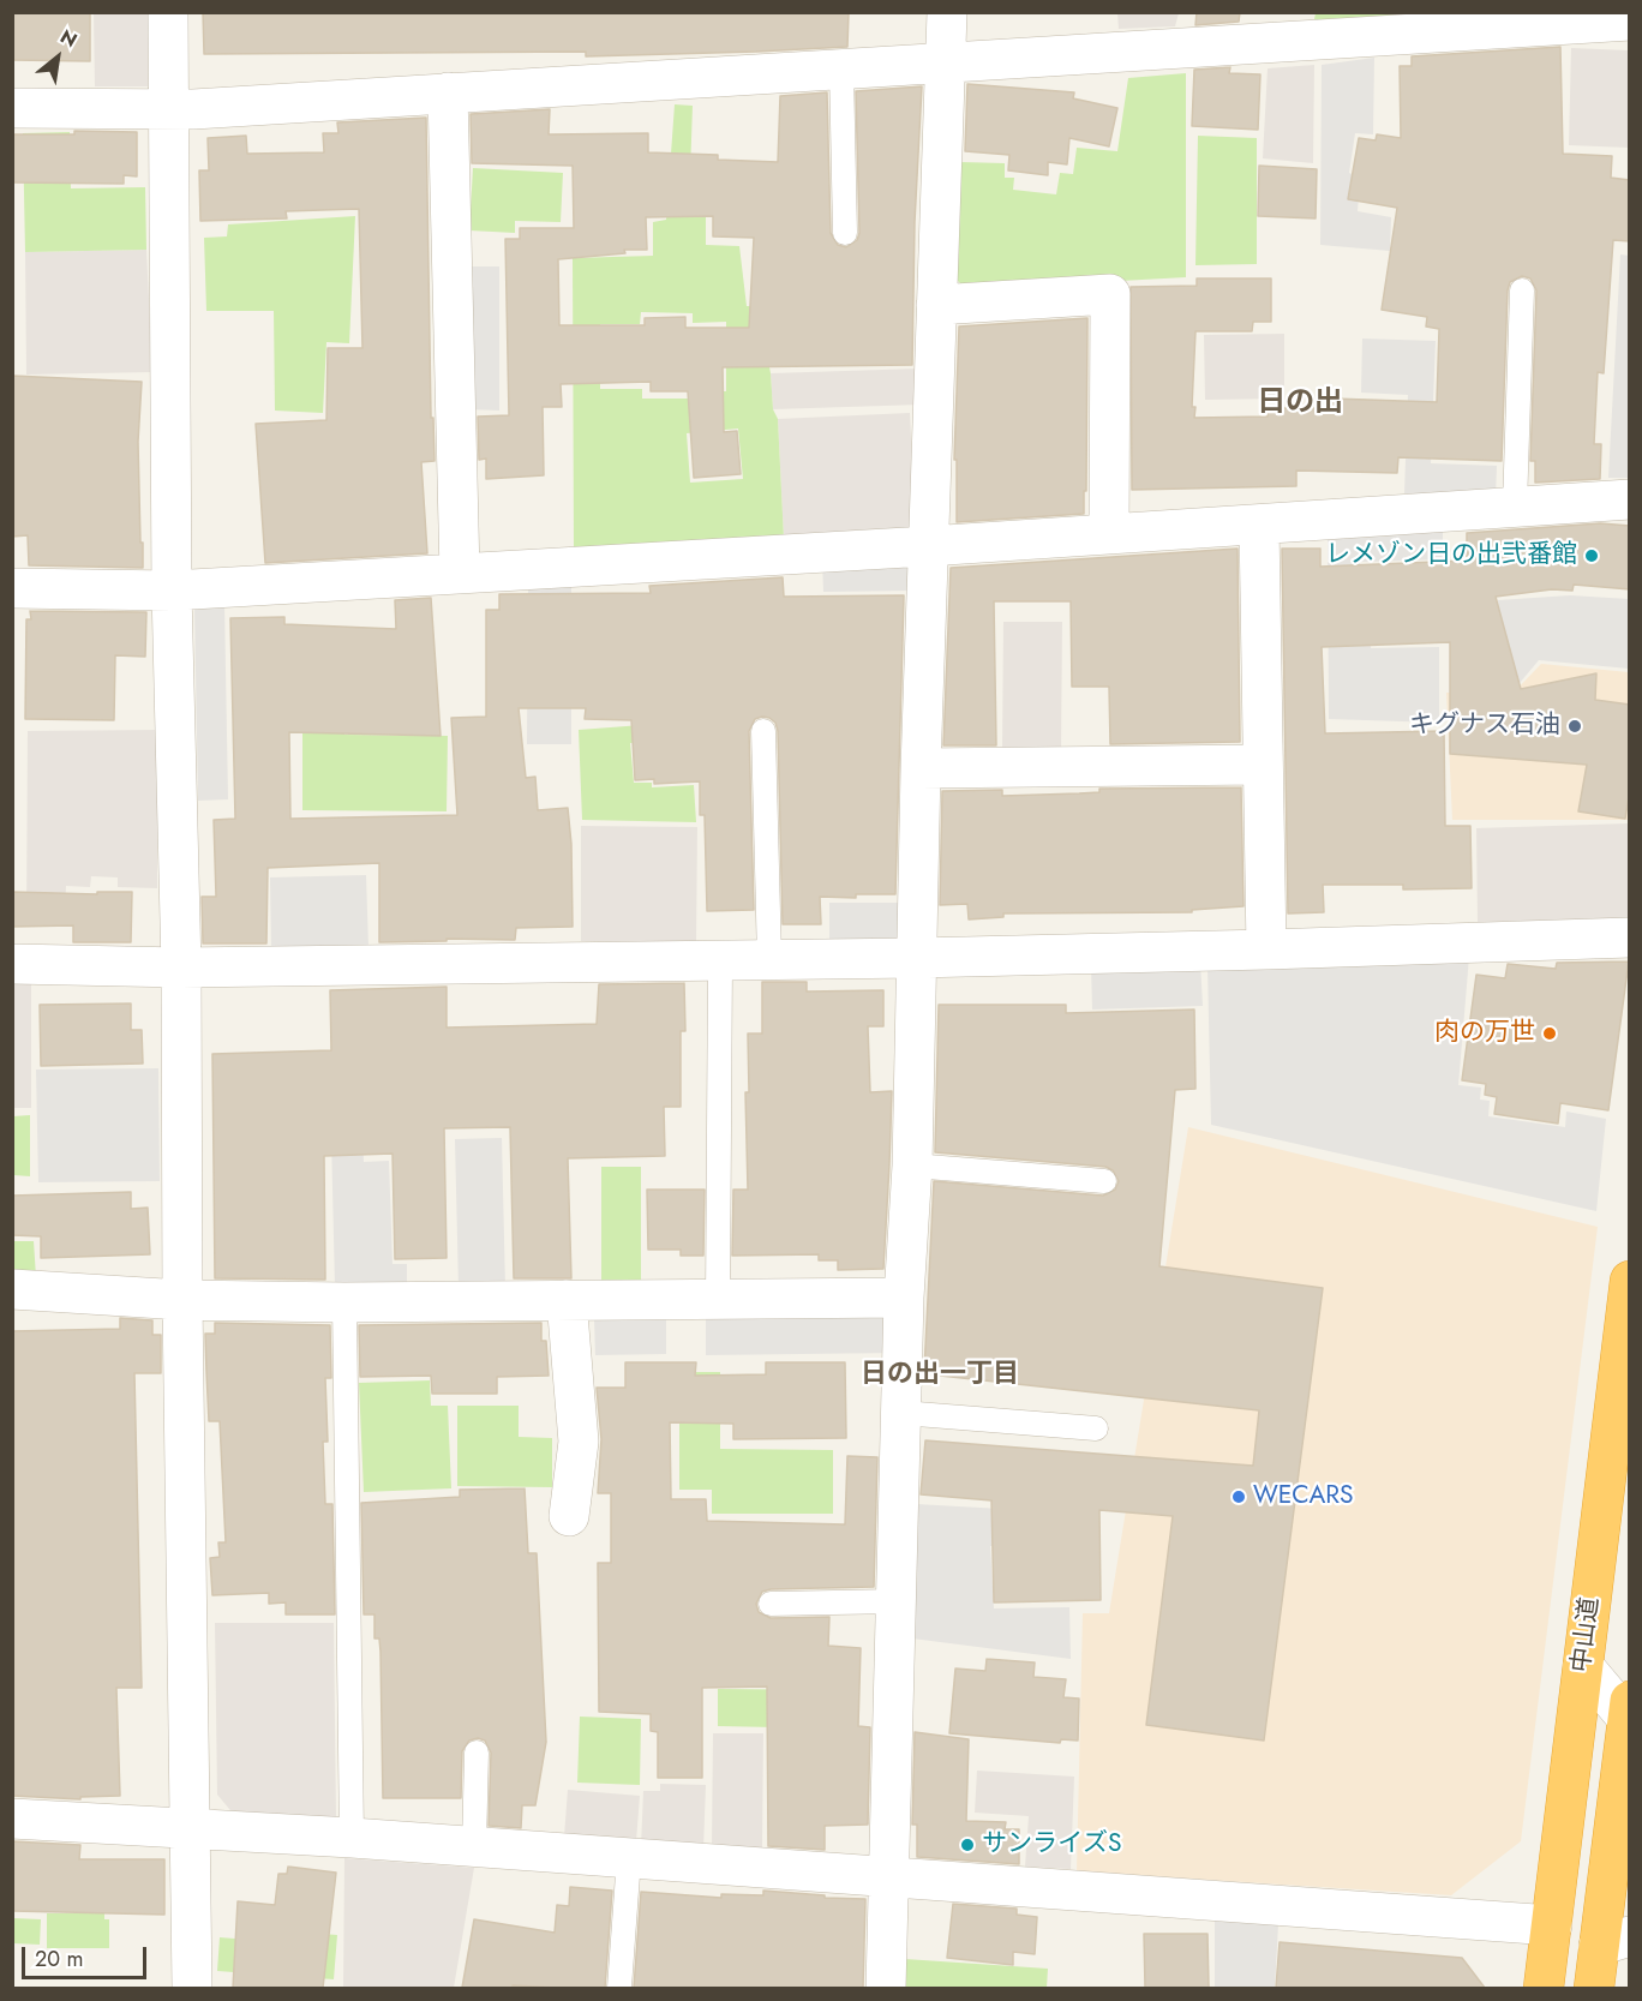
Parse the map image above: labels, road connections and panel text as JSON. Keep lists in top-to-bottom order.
{
  "streets": {
    "highway": ["中山道"]
  },
  "districts": ["日の出", "日の出一丁目"],
  "places": [
    "レメゾン日の出弐番館",
    "キグナス石油",
    "肉の万世",
    "WECARS",
    "サンライズS"
  ],
  "scale_bar": "20 m",
  "north": "top right"
}
